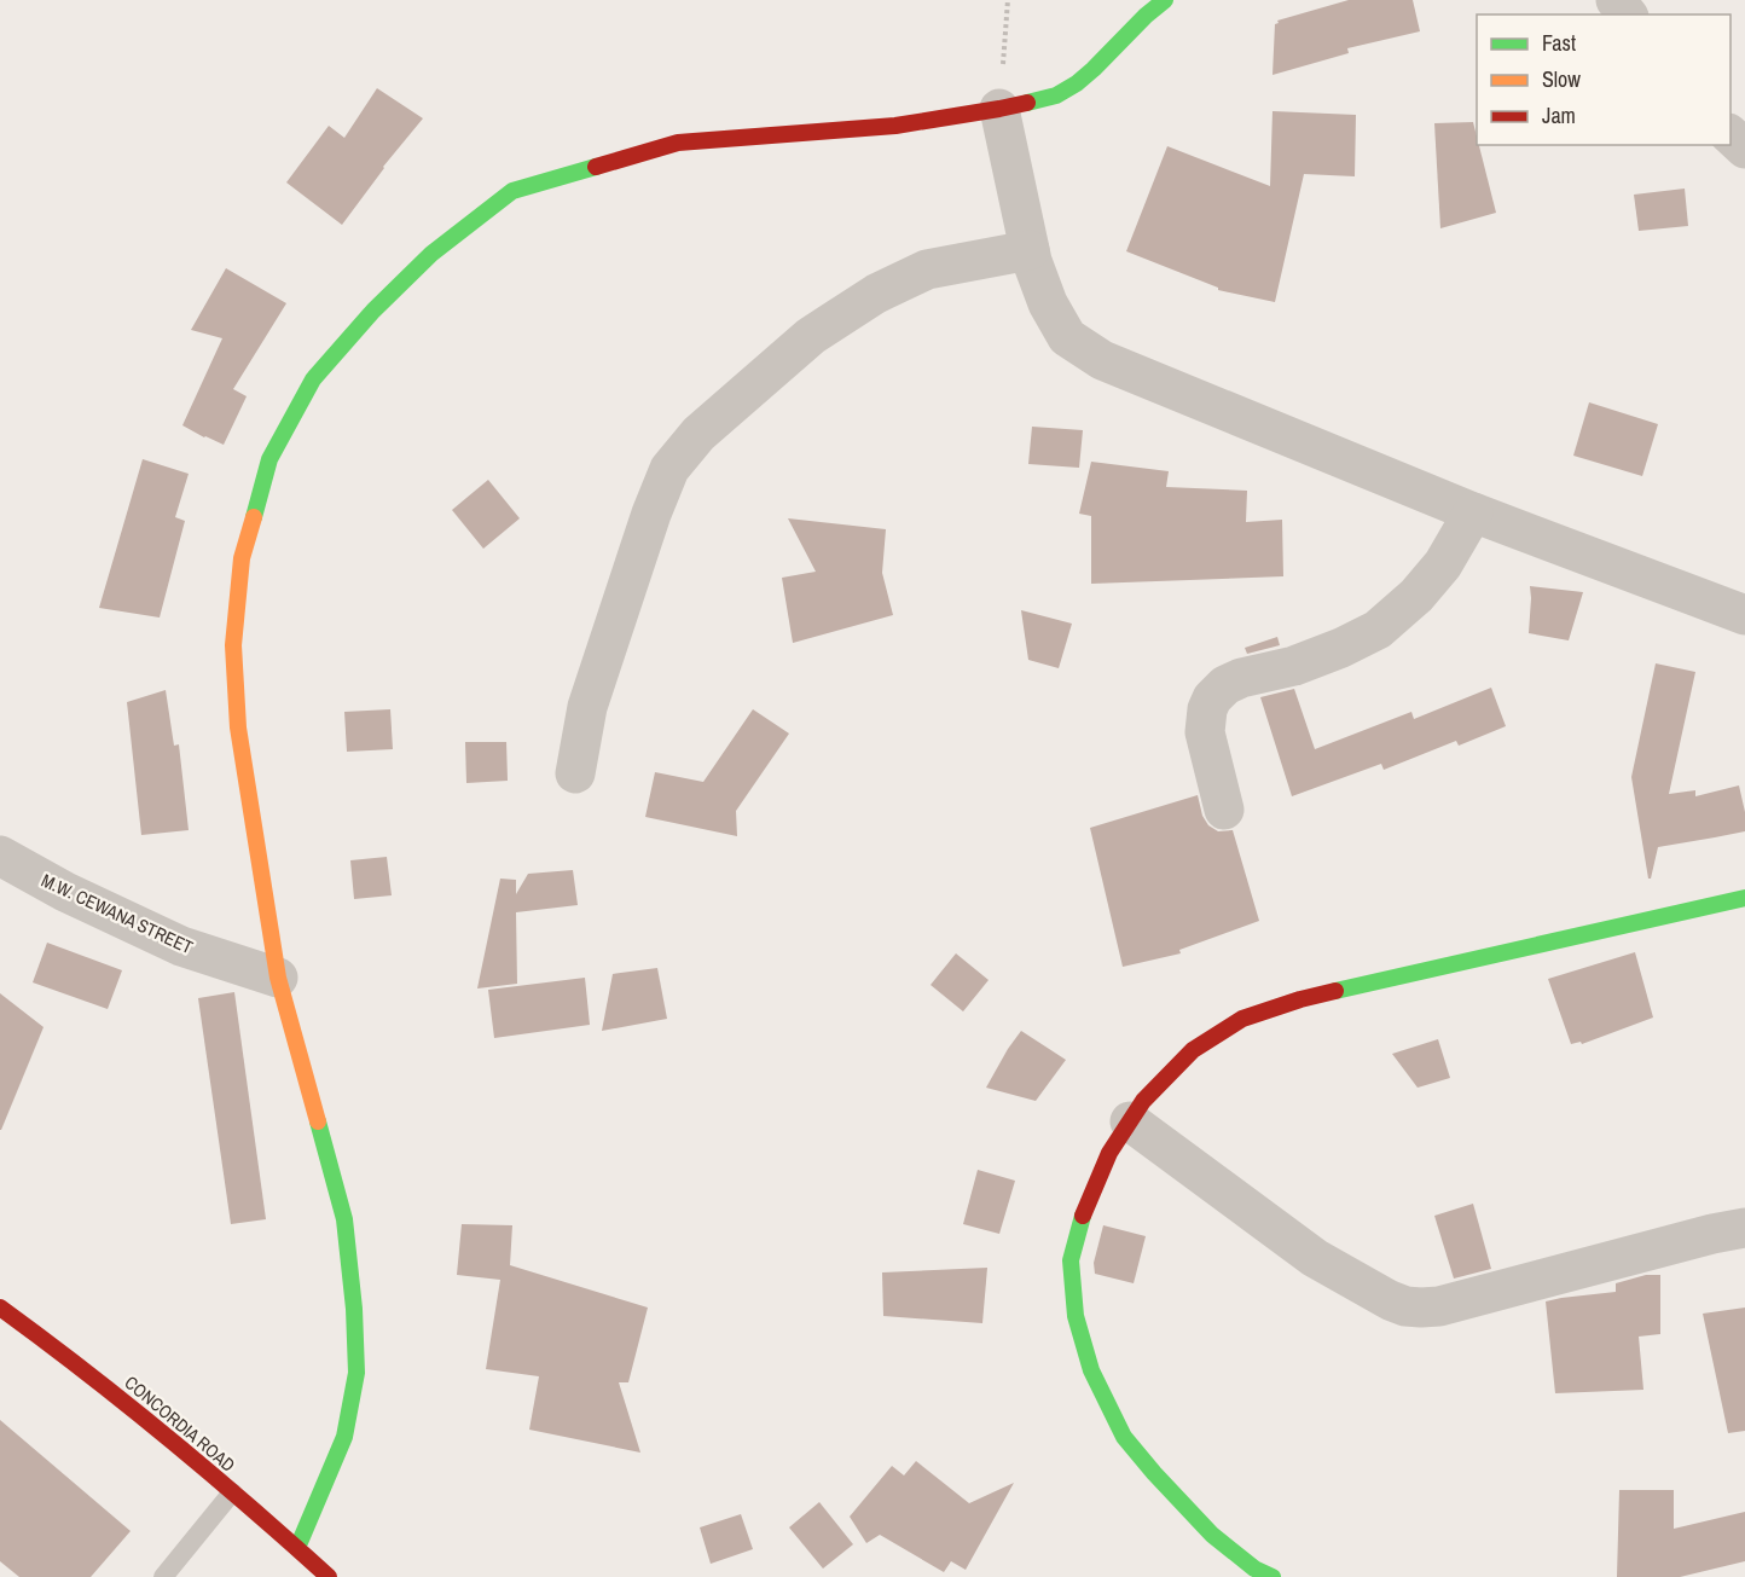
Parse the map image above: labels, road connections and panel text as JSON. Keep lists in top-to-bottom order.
{
  "streets": {
    "street": ["M.W. CEWANA STREET", "CONCORDIA ROAD"]
  },
  "legend": ["Fast", "Slow", "Jam"]
}
